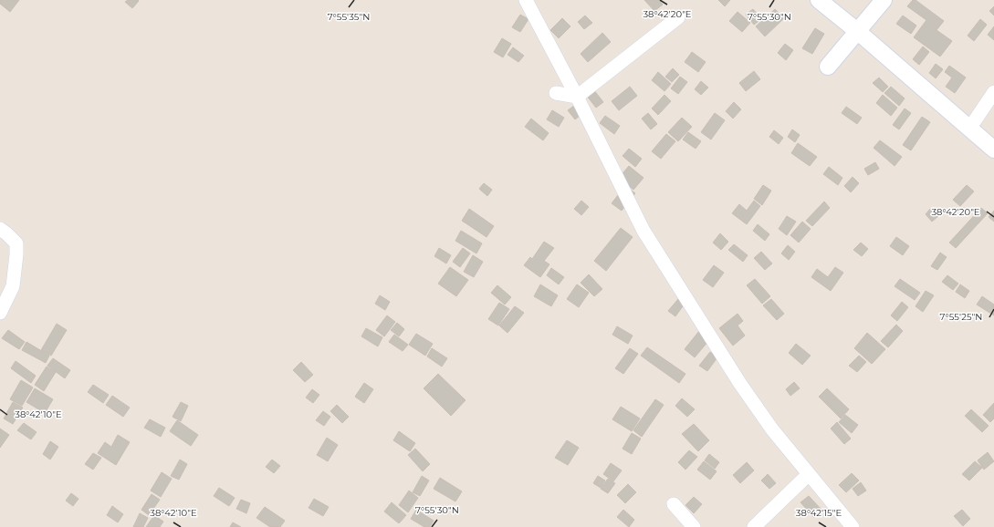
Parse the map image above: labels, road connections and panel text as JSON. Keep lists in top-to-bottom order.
{
  "coordinates": [
    "38°42'20\"E",
    "7°55'35\"N",
    "7°55'30\"N",
    "7°55'25\"N",
    "38°42'10\"E",
    "38°42'15\"E"
  ]
}
